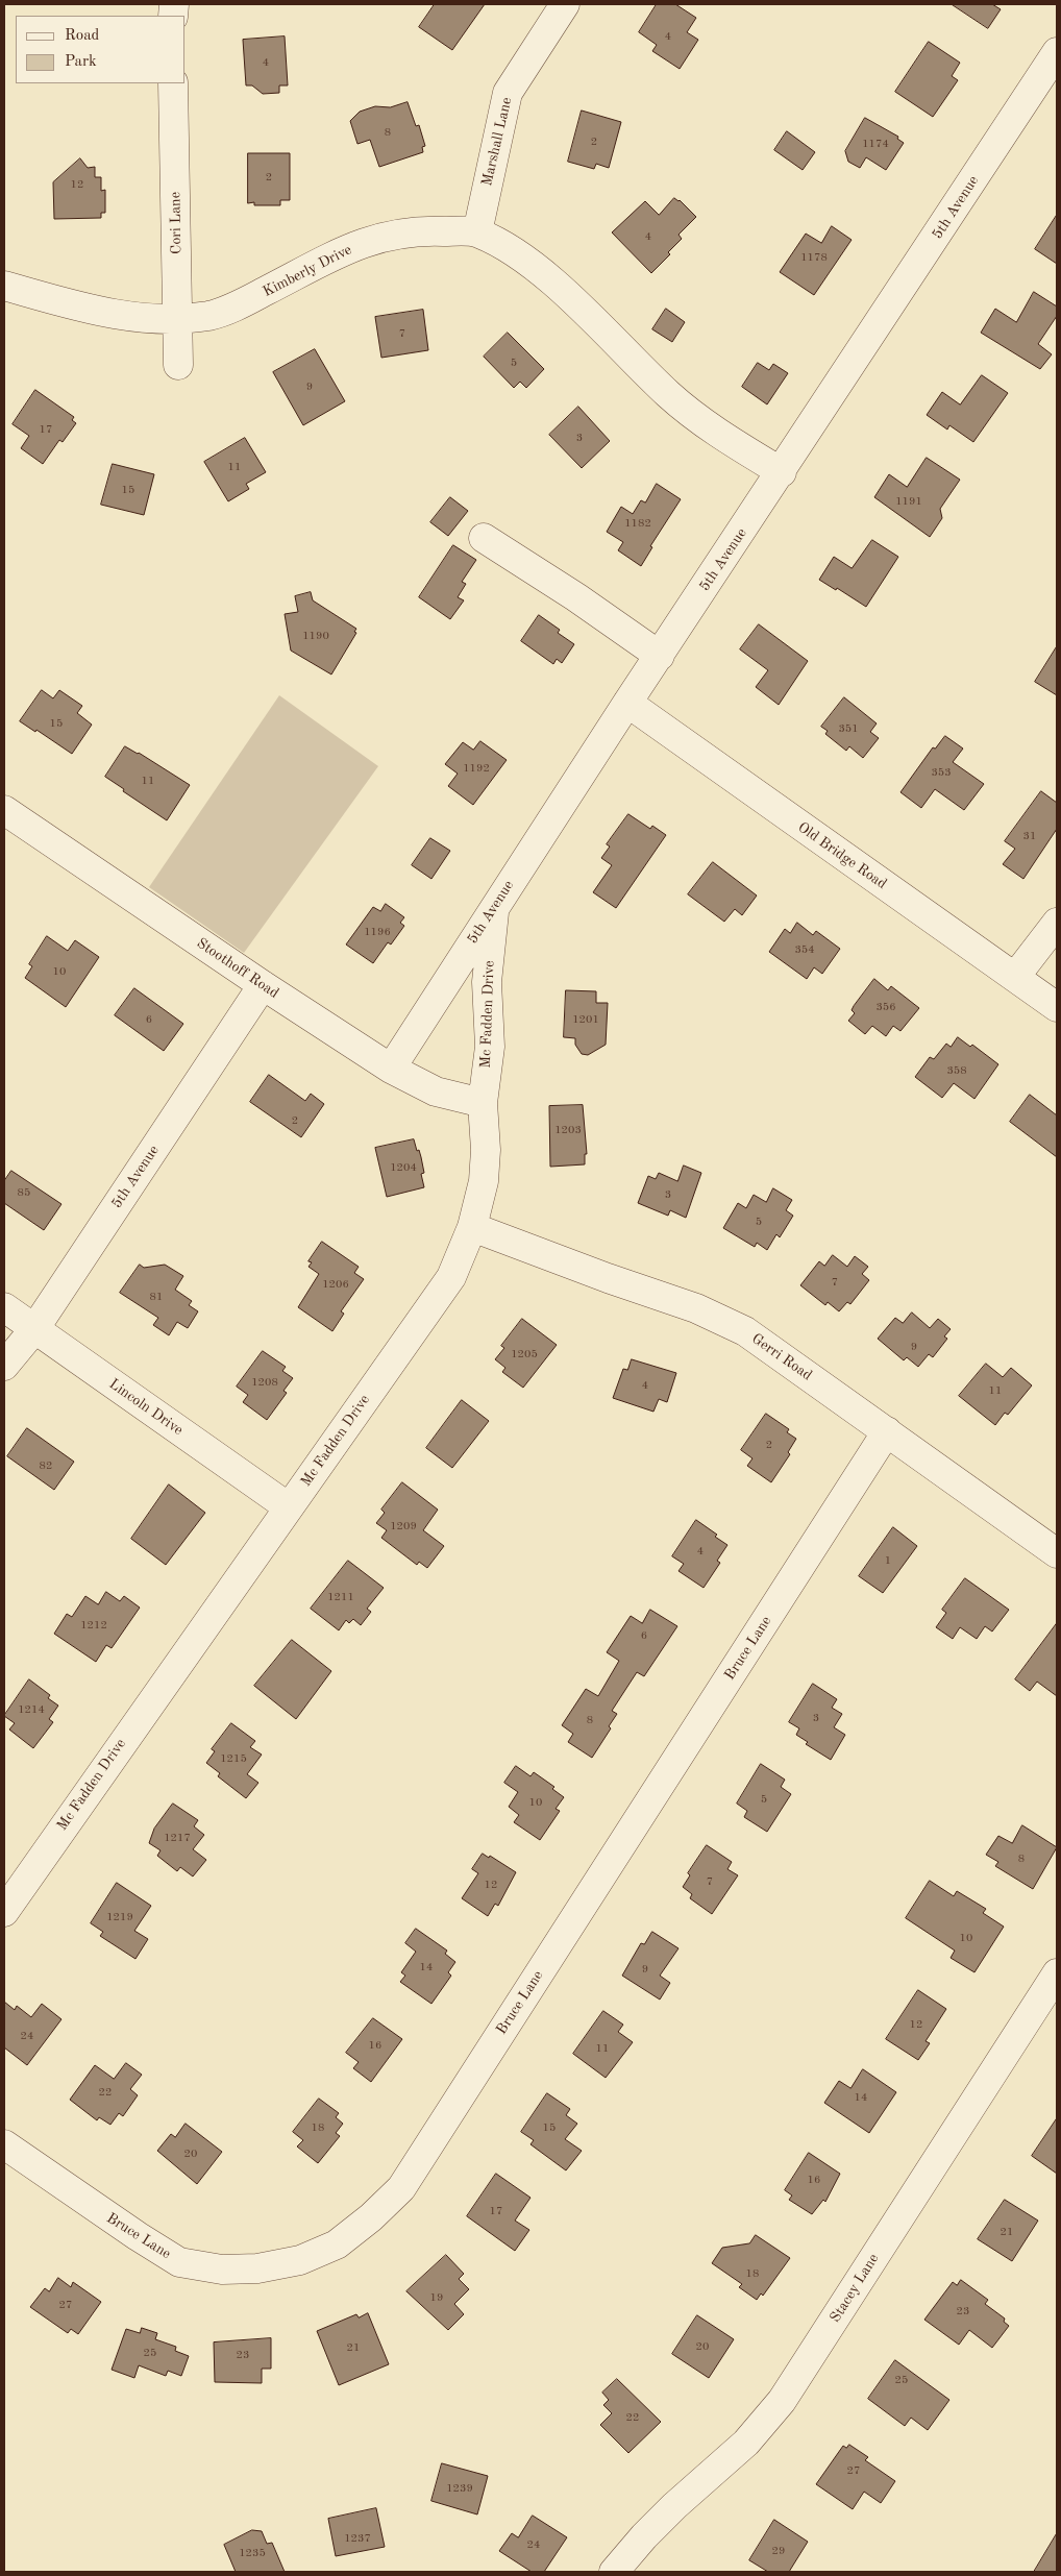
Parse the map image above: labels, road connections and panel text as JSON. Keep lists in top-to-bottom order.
{
  "streets": {
    "street": [
      "Marshall Lane",
      "5th Avenue",
      "Cori Lane",
      "Kimberly Drive",
      "Old Bridge Road",
      "Stoothoff Road",
      "Mc Fadden Drive",
      "Gerri Road",
      "Lincoln Drive",
      "Bruce Lane",
      "Stacey Lane"
    ]
  },
  "crossings": [
    ["Marshall Lane", "Kimberly Drive"],
    ["5th Avenue", "Kimberly Drive"],
    ["5th Avenue", "Old Bridge Road"],
    ["5th Avenue", "Stoothoff Road"],
    ["5th Avenue", "Mc Fadden Drive"],
    ["5th Avenue", "Lincoln Drive"],
    ["Cori Lane", "Kimberly Drive"],
    ["Stoothoff Road", "Mc Fadden Drive"],
    ["Mc Fadden Drive", "Gerri Road"],
    ["Mc Fadden Drive", "Lincoln Drive"],
    ["Gerri Road", "Bruce Lane"]
  ],
  "house_numbers": [
    "4",
    "4",
    "8",
    "2",
    "1174",
    "2",
    "12",
    "4",
    "1178",
    "7",
    "5",
    "9",
    "17",
    "3",
    "11",
    "15",
    "1191",
    "1182",
    "1190",
    "15",
    "351",
    "1192",
    "353",
    "11",
    "31",
    "1196",
    "354",
    "10",
    "356",
    "6",
    "1201",
    "358",
    "2",
    "1203",
    "1204",
    "85",
    "3",
    "5",
    "7",
    "1206",
    "81",
    "9",
    "1205",
    "1208",
    "4",
    "11",
    "2",
    "82",
    "1209",
    "4",
    "1",
    "1211",
    "1212",
    "6",
    "1214",
    "3",
    "8",
    "1215",
    "5",
    "10",
    "1217",
    "8",
    "7",
    "12",
    "1219",
    "10",
    "14",
    "9",
    "12",
    "24",
    "16",
    "11",
    "22",
    "14",
    "18",
    "15",
    "20",
    "16",
    "17",
    "21",
    "18",
    "19",
    "27",
    "23",
    "20",
    "21",
    "25",
    "23",
    "25",
    "22",
    "27",
    "1239",
    "1237",
    "24",
    "29",
    "1235"
  ],
  "legend": ["Road", "Park"]
}
